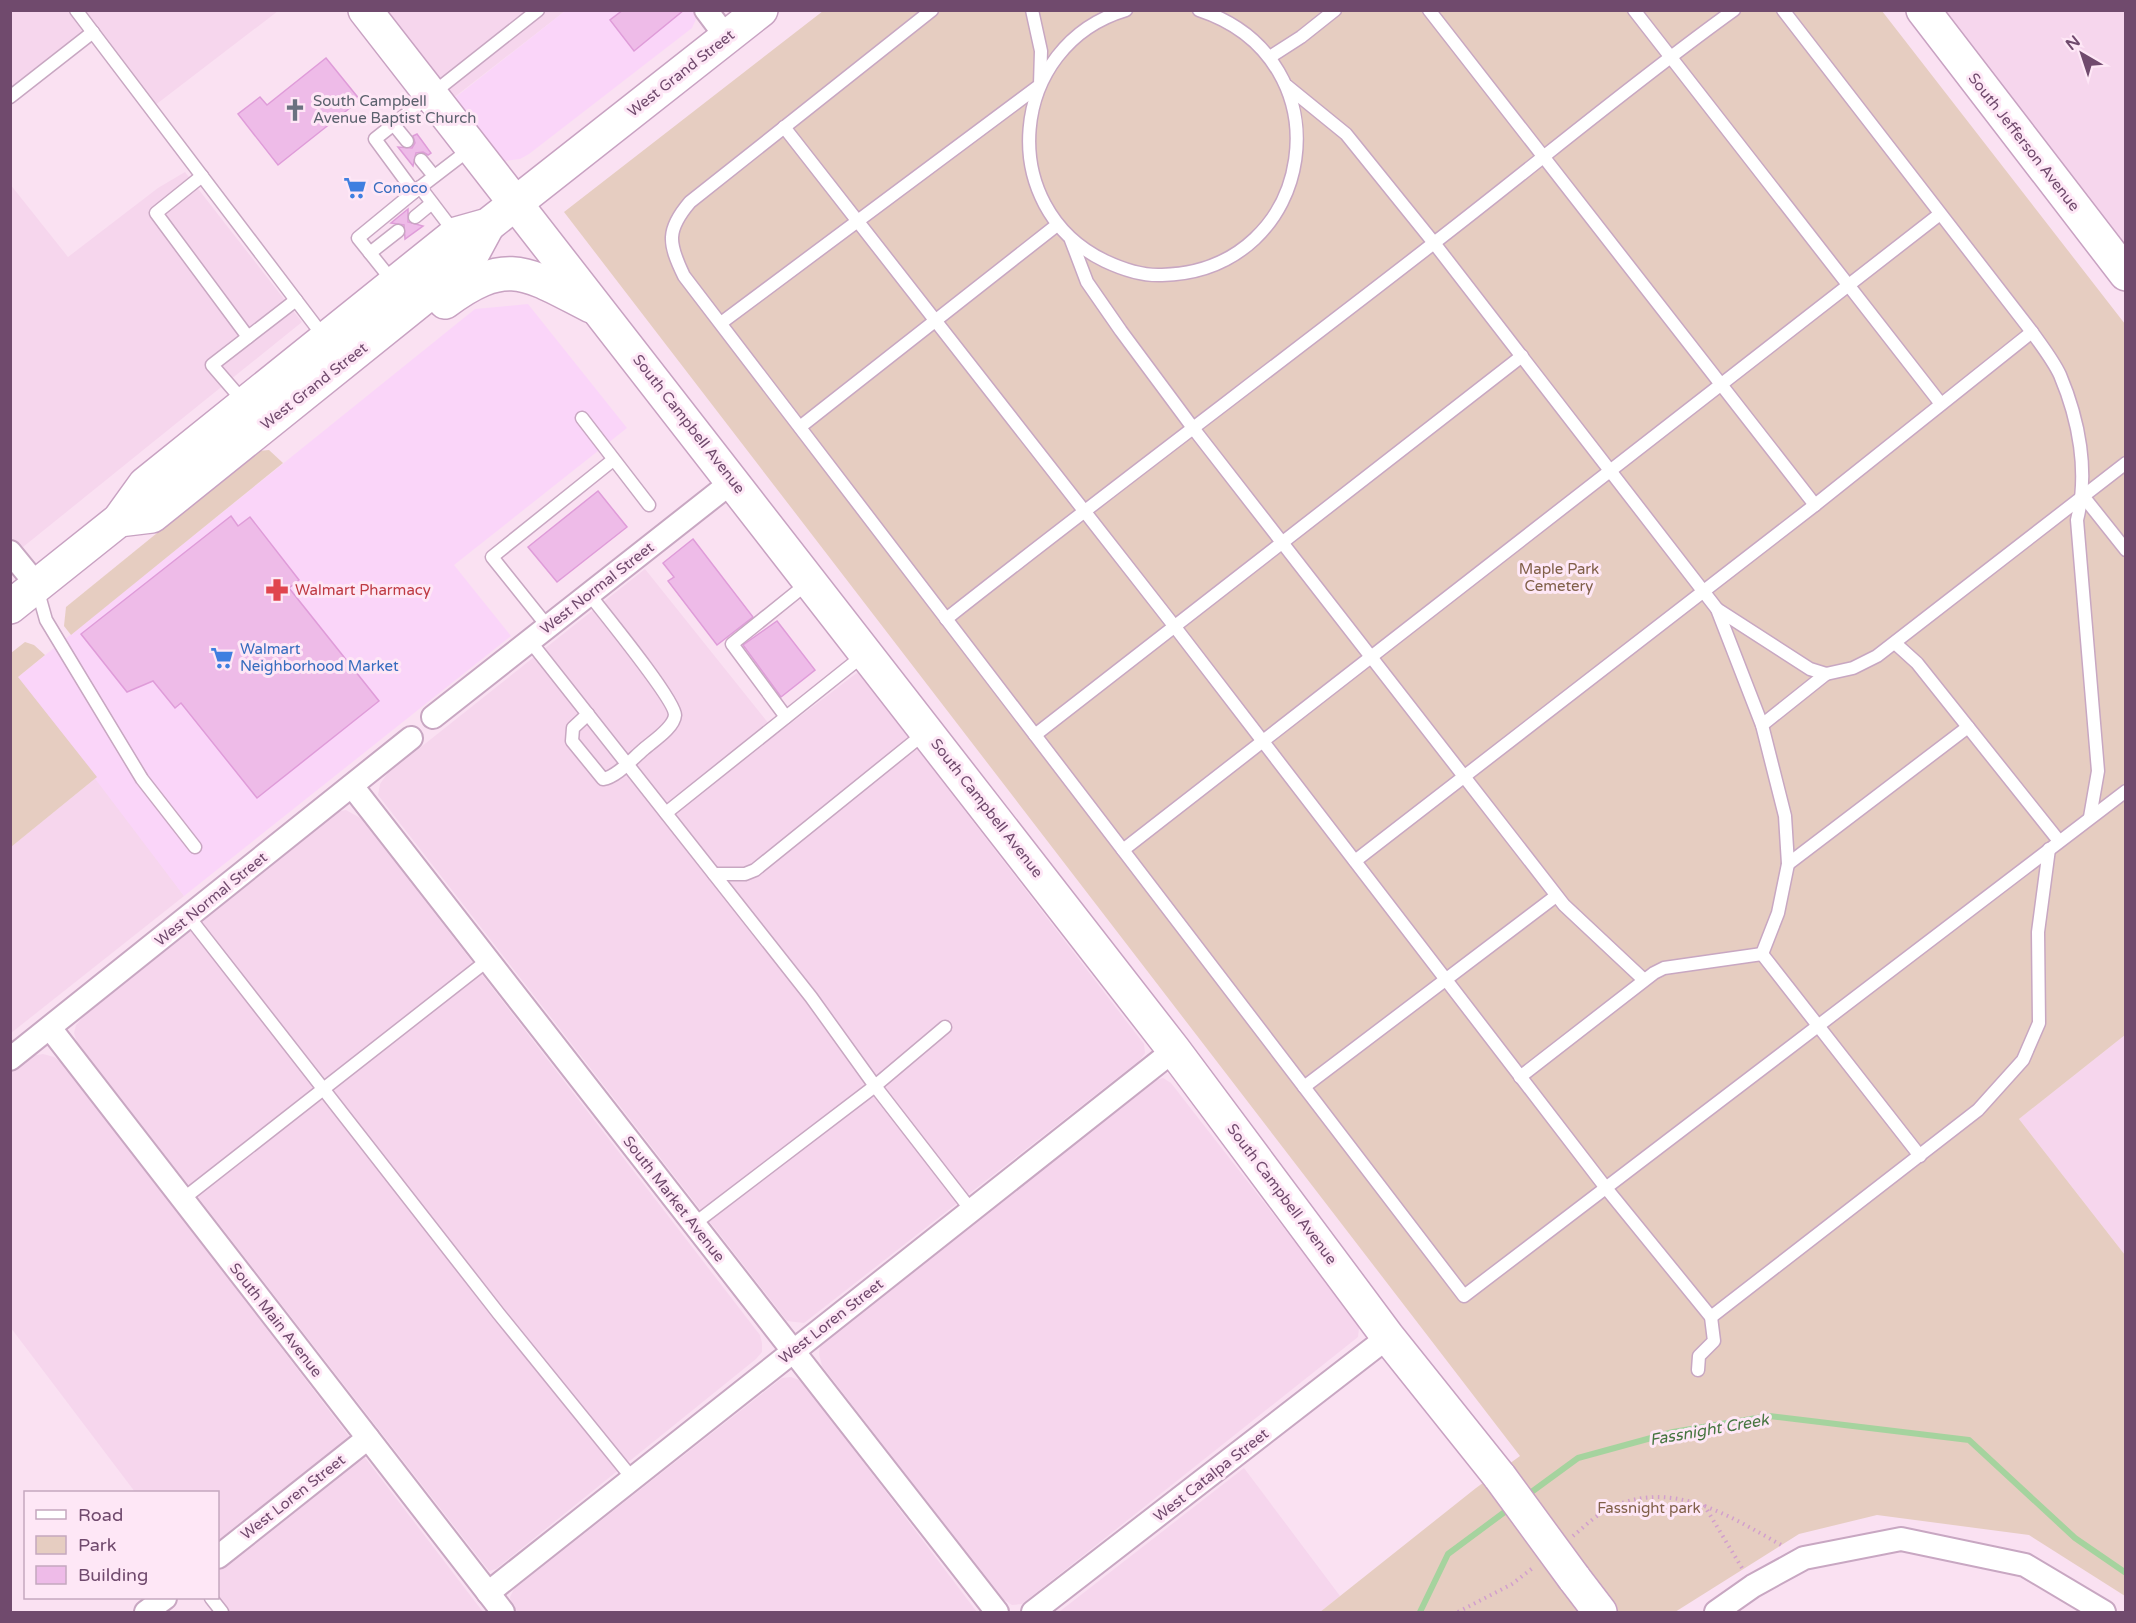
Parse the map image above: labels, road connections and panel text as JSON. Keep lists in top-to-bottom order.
{
  "streets": {
    "main road": ["West Grand Street", "South Jefferson Avenue", "South Campbell Avenue"],
    "street": [
      "West Normal Street",
      "South Market Avenue",
      "South Main Avenue",
      "West Loren Street",
      "West Catalpa Street"
    ]
  },
  "crossings": [
    ["West Grand Street", "South Campbell Avenue"],
    ["South Campbell Avenue", "West Normal Street"],
    ["South Campbell Avenue", "West Loren Street"],
    ["South Campbell Avenue", "West Catalpa Street"],
    ["West Normal Street", "South Market Avenue"],
    ["West Normal Street", "South Main Avenue"],
    ["South Market Avenue", "West Loren Street"],
    ["South Main Avenue", "West Loren Street"]
  ],
  "water": ["Fassnight Creek"],
  "parks": ["Maple Park Cemetery", "Fassnight park"],
  "places": {
    "church": ["South Campbell Avenue Baptist Church"],
    "supermarket": ["Conoco", "Walmart Neighborhood Market"],
    "pharmacy": ["Walmart Pharmacy"]
  },
  "legend": ["Road", "Park", "Building"],
  "north": "top left"
}
